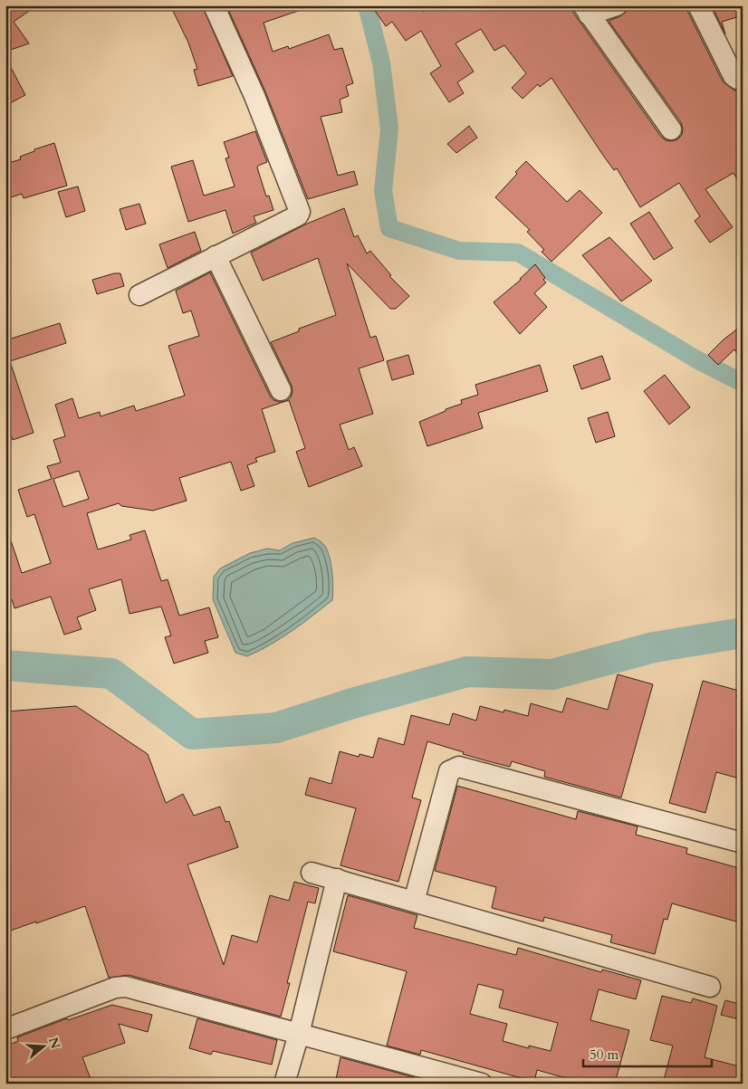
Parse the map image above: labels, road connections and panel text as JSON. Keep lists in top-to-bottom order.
{
  "scale_bar": "50 m",
  "north": "right"
}
